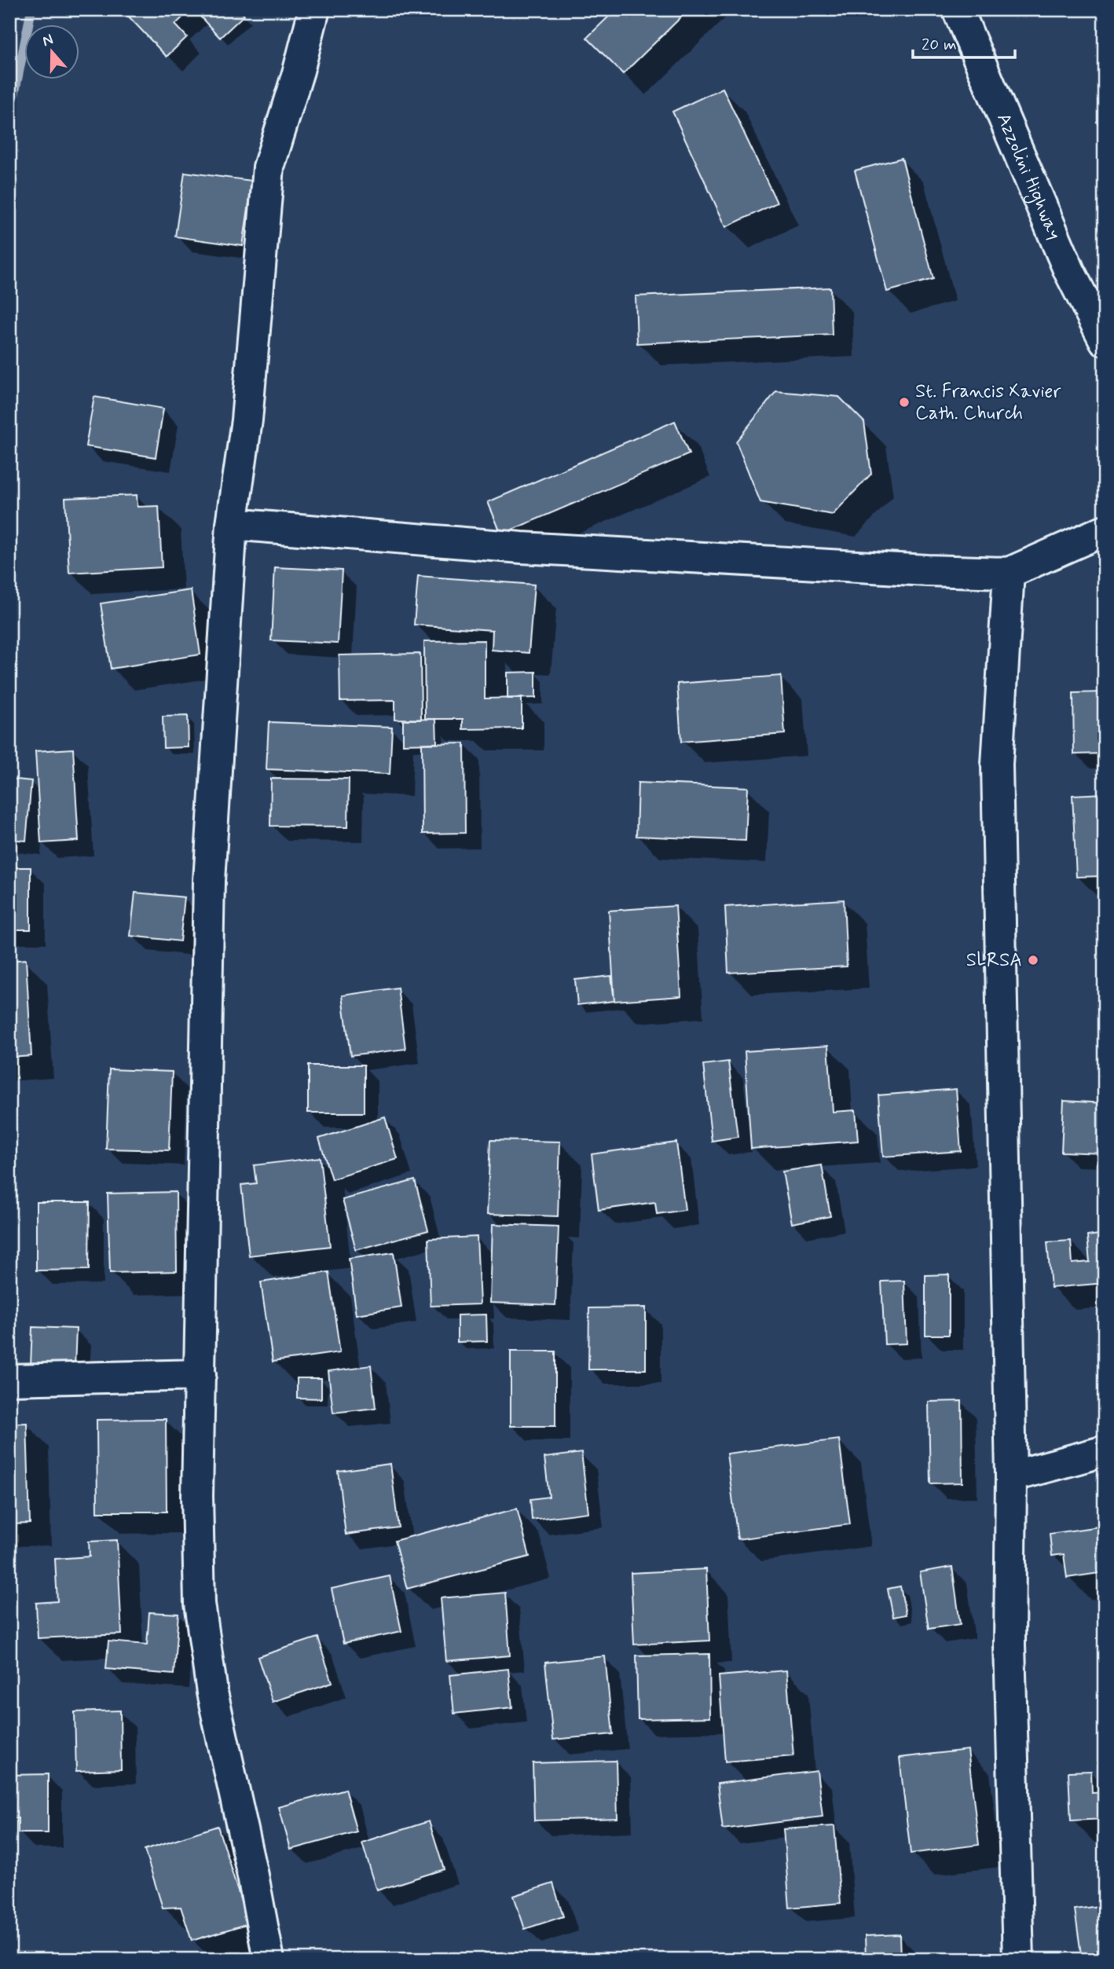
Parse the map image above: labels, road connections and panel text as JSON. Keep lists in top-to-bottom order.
{
  "streets": {
    "street": ["Azzolini Highway"]
  },
  "places": ["St. Francis Xavier Cath. Church", "SLRSA"],
  "scale_bar": "20 m",
  "north": "top"
}
